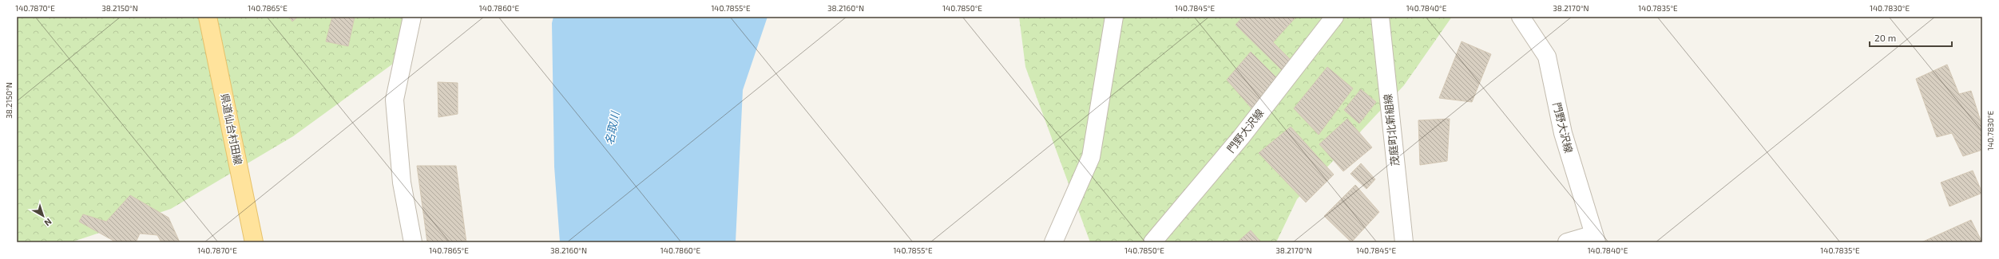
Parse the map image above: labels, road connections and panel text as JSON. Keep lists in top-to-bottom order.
{
  "streets": {
    "main road": ["県道仙台村田線"],
    "street": ["門野大沢線", "茂庭町北新組線"]
  },
  "water": ["名取川"],
  "scale_bar": "20 m",
  "north": "bottom right",
  "coordinates": [
    "140.7870°E",
    "38.2150°N",
    "140.7865°E",
    "140.7860°E",
    "140.7855°E",
    "38.2160°N",
    "140.7850°E",
    "140.7845°E",
    "140.7840°E",
    "38.2170°N",
    "140.7835°E",
    "140.7830°E"
  ]
}
